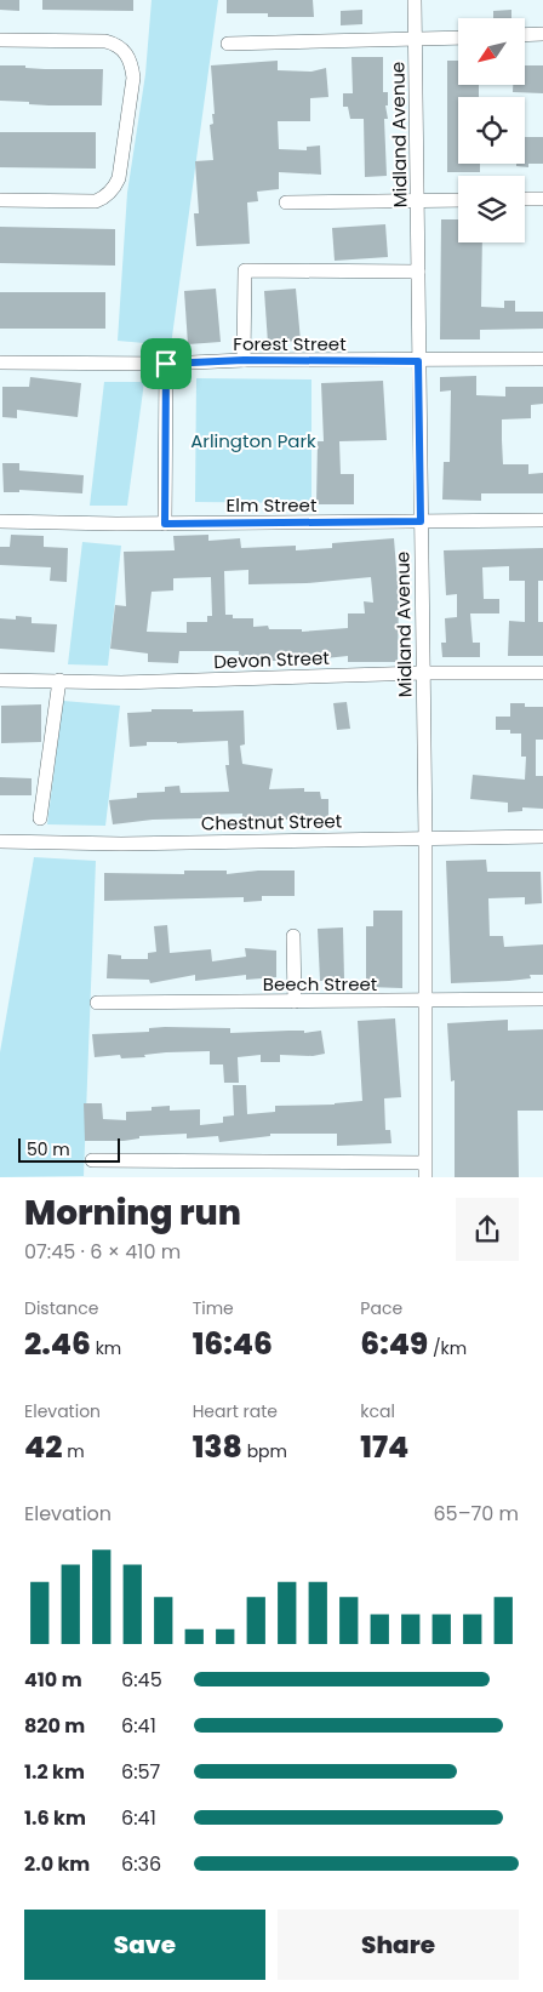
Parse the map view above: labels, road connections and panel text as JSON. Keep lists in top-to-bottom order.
{
  "streets": {
    "street": [
      "Midland Avenue",
      "Forest Street",
      "Elm Street",
      "Devon Street",
      "Chestnut Street",
      "Beech Street"
    ]
  },
  "crossings": [
    ["Midland Avenue", "Forest Street"],
    ["Midland Avenue", "Elm Street"],
    ["Midland Avenue", "Devon Street"],
    ["Midland Avenue", "Chestnut Street"],
    ["Midland Avenue", "Beech Street"]
  ],
  "parks": ["Arlington Park"],
  "scale_bar": "50 m",
  "north": "bottom left",
  "page": {
    "scale": "50 m",
    "heading": ["Morning run", "07:45 · 6 × 410 m"],
    "stats": [
      ["Distance", "2.46 km"],
      ["Time", "16:46"],
      ["Pace", "6:49 /km"],
      ["Elevation", "42 m"],
      ["Heart rate", "138 bpm"],
      ["kcal", "174"]
    ],
    "chart": ["Elevation", "65–70 m"],
    "list": [
      {
        "name": "410 m",
        "note": "6:45"
      },
      {
        "name": "820 m",
        "note": "6:41"
      },
      {
        "name": "1.2 km",
        "note": "6:57"
      },
      {
        "name": "1.6 km",
        "note": "6:41"
      },
      {
        "name": "2.0 km",
        "note": "6:36"
      }
    ],
    "buttons": ["Save", "Share"]
  }
}
